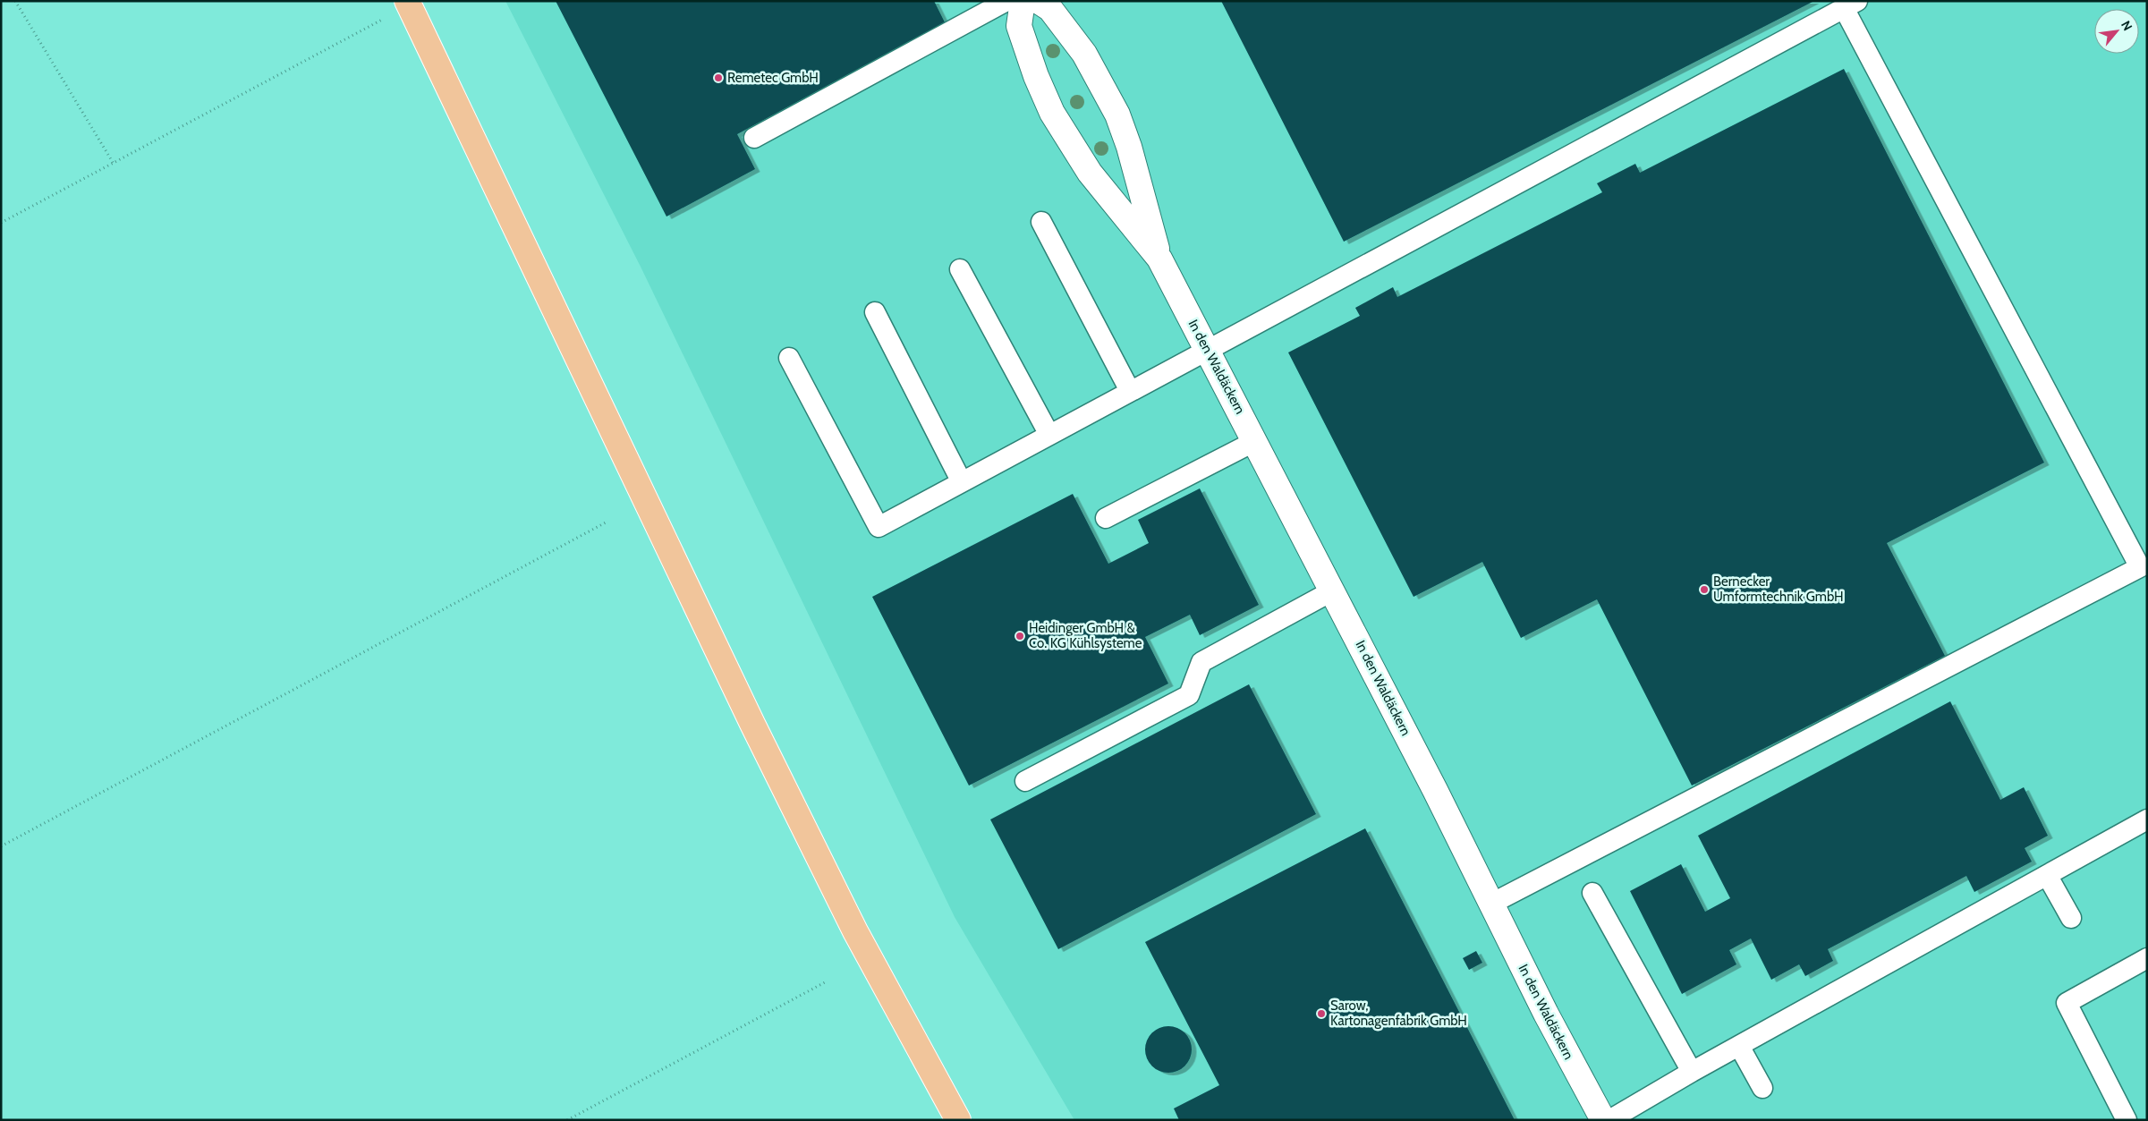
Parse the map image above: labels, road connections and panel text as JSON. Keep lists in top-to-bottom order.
{
  "streets": {
    "street": ["In den Waldäckern"]
  },
  "places": [
    "Remetec GmbH",
    "Bernecker Umformtechnik GmbH",
    "Heidinger GmbH & Co. KG Kühlsysteme",
    "Sarow, Kartonagenfabrik GmbH"
  ],
  "north": "top right"
}
